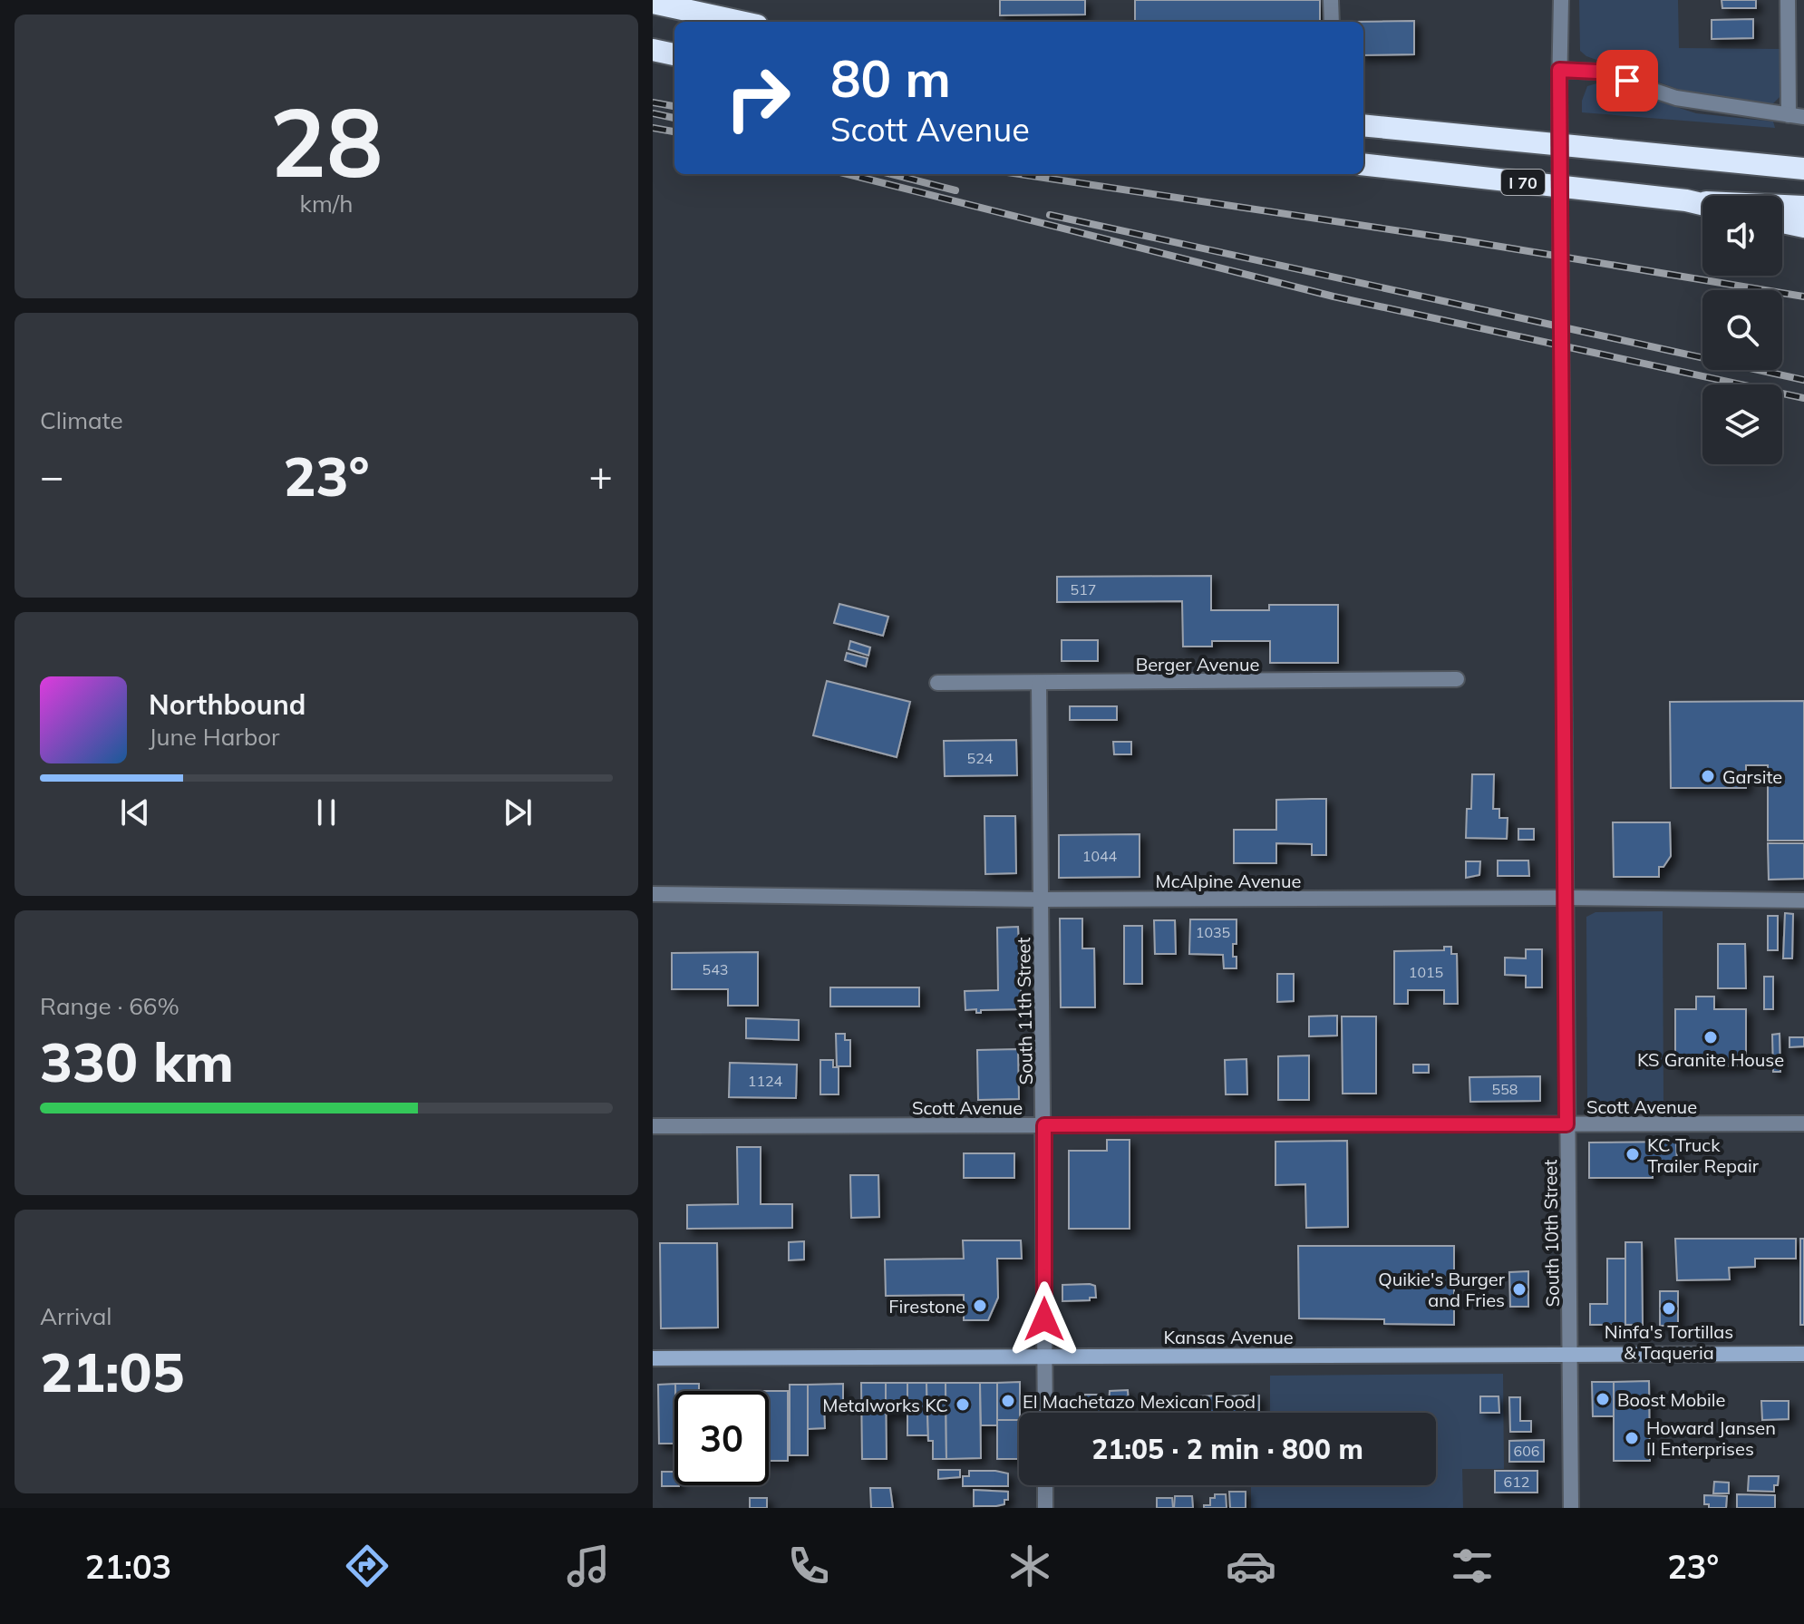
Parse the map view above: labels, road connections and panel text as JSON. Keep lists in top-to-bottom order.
{
  "streets": {
    "highway": ["I 70"],
    "main road": ["Kansas Avenue"],
    "street": [
      "Berger Avenue",
      "McAlpine Avenue",
      "South 11th Street",
      "Scott Avenue",
      "South 10th Street"
    ]
  },
  "crossings": [
    ["Berger Avenue", "South 11th Street"],
    ["McAlpine Avenue", "South 11th Street"],
    ["McAlpine Avenue", "South 10th Street"],
    ["South 11th Street", "Scott Avenue"],
    ["South 11th Street", "Kansas Avenue"],
    ["Scott Avenue", "South 10th Street"],
    ["South 10th Street", "Kansas Avenue"]
  ],
  "places": [
    "Garsite",
    "KS Granite House",
    "KC Truck Trailer Repair",
    "Quikie's Burger and Fries",
    "Firestone",
    "Ninfa's Tortillas & Taqueria",
    "Boost Mobile",
    "El Machetazo Mexican Food",
    "Metalworks KC",
    "Howard Jansen II Enterprises"
  ],
  "house_numbers": [
    "517",
    "524",
    "1044",
    "1035",
    "543",
    "1015",
    "1124",
    "558",
    "606",
    "612"
  ],
  "page": {
    "tile": [
      ["28", "km/h"],
      "Climate",
      ["Range · 66%", "330 km"],
      ["Arrival", "21:05"]
    ],
    "turn": ["80 m", "Scott Avenue"],
    "heat": ["−", "23°", "+"],
    "song": ["Northbound", "June Harbor"],
    "limit": "30",
    "trip": "21:05 · 2 min · 800 m",
    "tabs": ["21:03", "23°"]
  }
}
